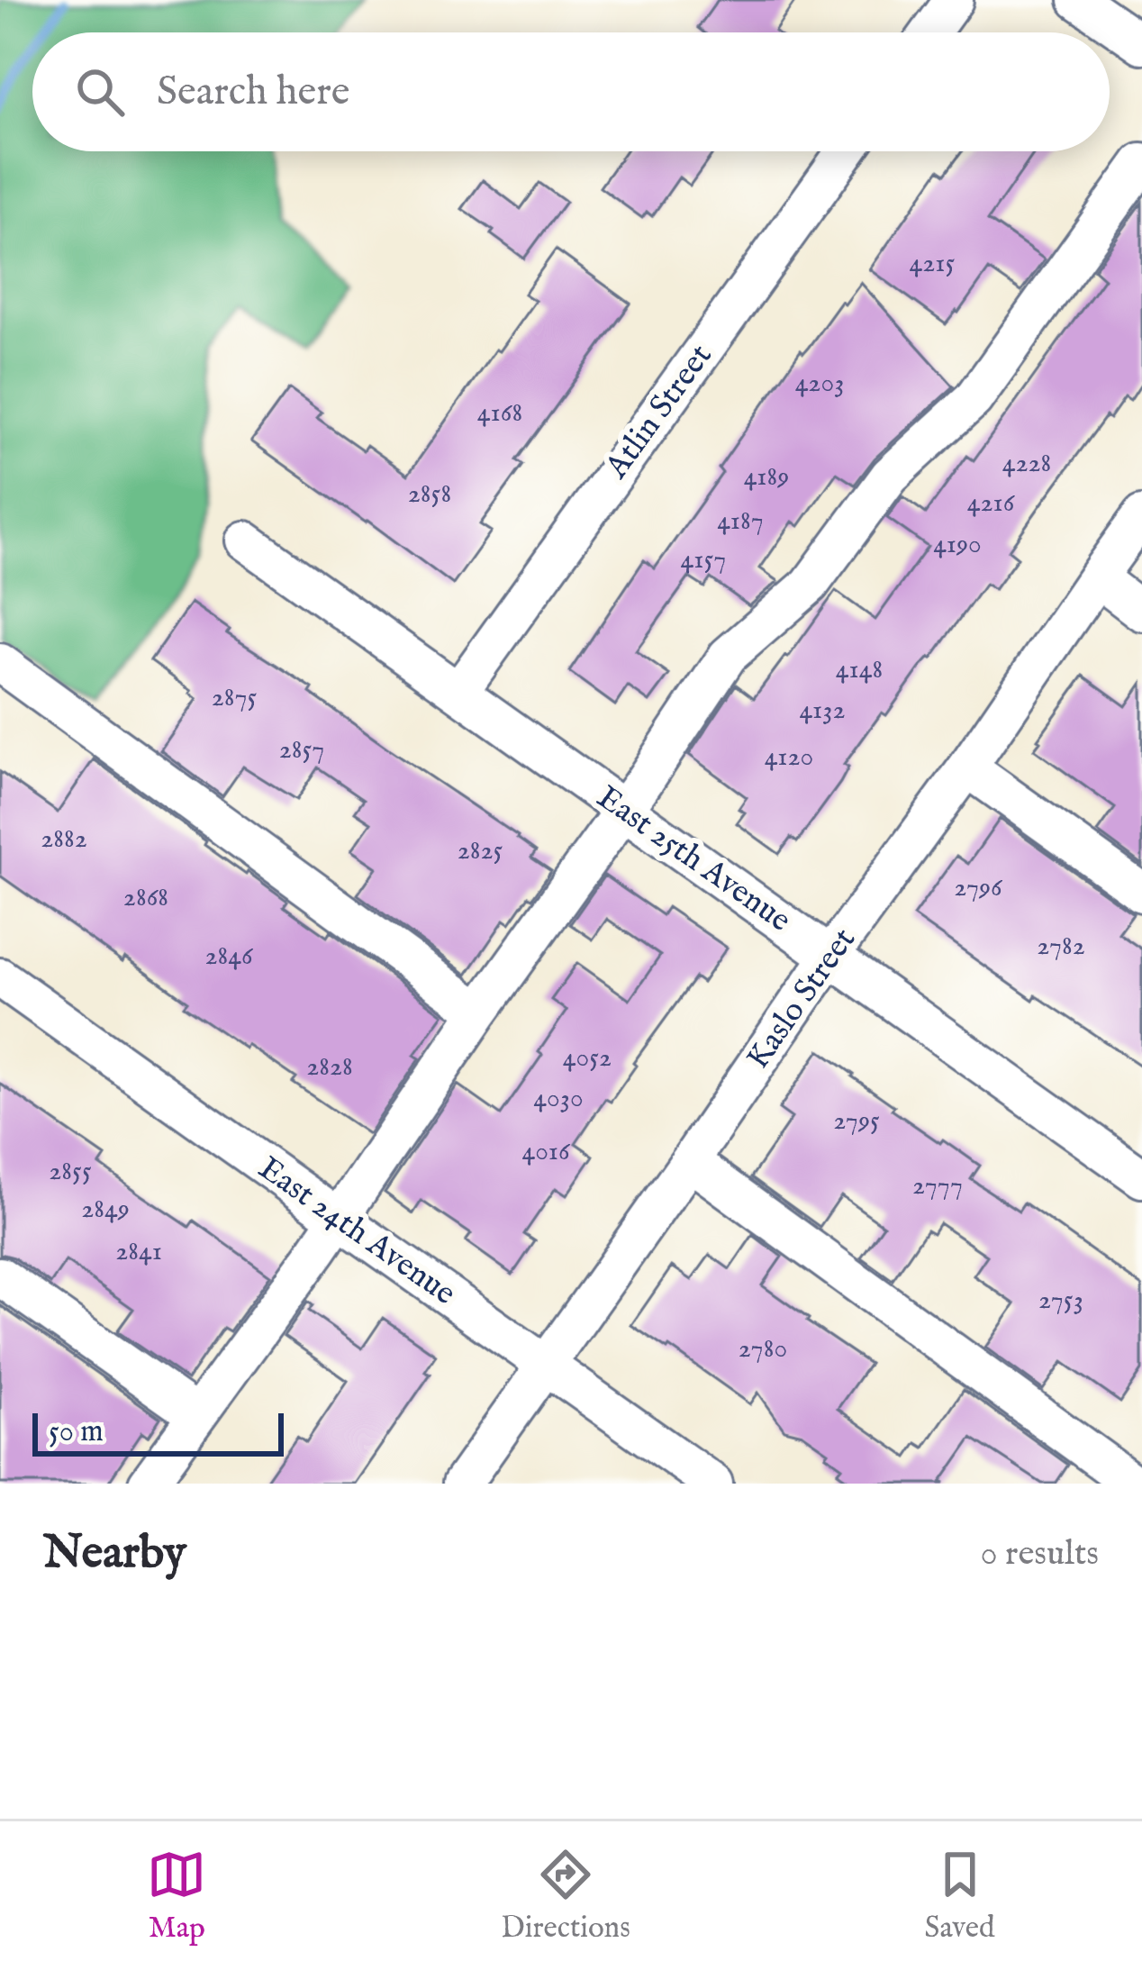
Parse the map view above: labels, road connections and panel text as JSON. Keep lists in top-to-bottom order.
{
  "streets": {
    "street": [
      "Atlin Street",
      "East 25th Avenue",
      "Kaslo Street",
      "East 24th Avenue"
    ]
  },
  "crossings": [
    ["Atlin Street", "East 25th Avenue"],
    ["East 25th Avenue", "Kaslo Street"],
    ["Kaslo Street", "East 24th Avenue"]
  ],
  "house_numbers": [
    "4215",
    "4203",
    "4168",
    "4228",
    "4189",
    "2858",
    "4216",
    "4187",
    "4190",
    "4157",
    "4148",
    "2875",
    "4132",
    "2857",
    "4120",
    "2882",
    "2825",
    "2796",
    "2868",
    "2782",
    "2846",
    "4052",
    "2828",
    "4030",
    "2795",
    "4016",
    "2855",
    "2777",
    "2849",
    "2841",
    "2753",
    "2780"
  ],
  "scale_bar": "50 m",
  "page": {
    "search": "Search here",
    "scale": "50 m",
    "heading": ["Nearby", "0 results"],
    "nav": ["Map", "Directions", "Saved"]
  }
}
